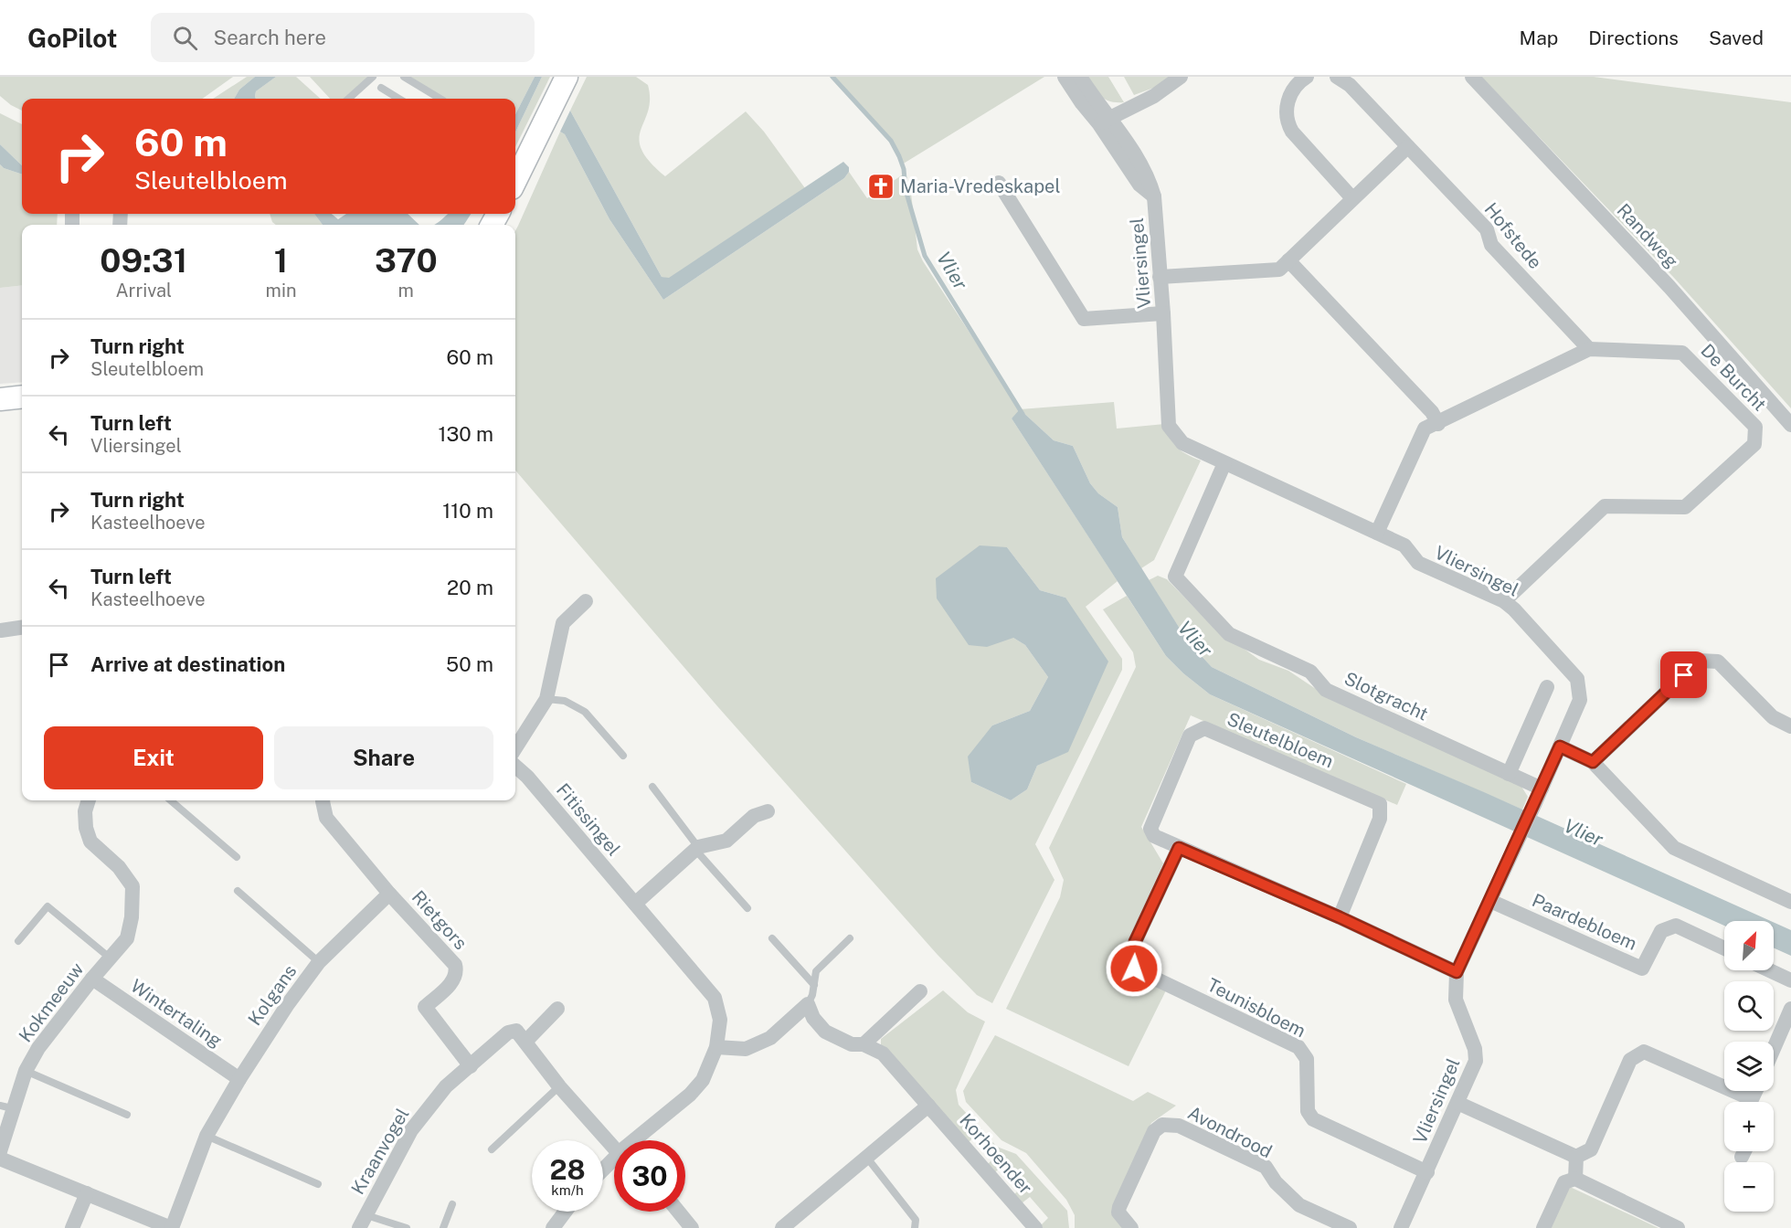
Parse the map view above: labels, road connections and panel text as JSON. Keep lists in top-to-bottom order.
{
  "streets": {
    "street": [
      "Hofstede",
      "Randweg",
      "Vliersingel",
      "De Burcht",
      "Slotgracht",
      "Sleutelbloem",
      "Fitissingel",
      "Rietgors",
      "Paardebloem",
      "Kolgans",
      "Kokmeeuw",
      "Teunisbloem",
      "Wintertaling",
      "Avondrood",
      "Kraanvogel",
      "Korhoender"
    ]
  },
  "crossings": [
    ["Hofstede", "De Burcht"],
    ["Vliersingel", "De Burcht"],
    ["Vliersingel", "Slotgracht"],
    ["Vliersingel", "Sleutelbloem"],
    ["Vliersingel", "Paardebloem"],
    ["Vliersingel", "Teunisbloem"],
    ["Sleutelbloem", "Teunisbloem"],
    ["Rietgors", "Kolgans"],
    ["Rietgors", "Kraanvogel"],
    ["Kolgans", "Wintertaling"],
    ["Kokmeeuw", "Wintertaling"]
  ],
  "water": ["Vlier"],
  "places": {
    "church": ["Maria-Vredeskapel"]
  },
  "north": "top right",
  "page": {
    "header": "GoPilot",
    "search": "Search here",
    "nav": ["Map", "Directions", "Saved"],
    "turn": ["60 m", "Sleutelbloem"],
    "eta": [
      "09:31",
      "Arrival",
      "1",
      "min",
      "370",
      "m"
    ],
    "list": [
      {
        "name": "Turn right",
        "note": "Sleutelbloem",
        "value": "60 m"
      },
      {
        "name": "Turn left",
        "note": "Vliersingel",
        "value": "130 m"
      },
      {
        "name": "Turn right",
        "note": "Kasteelhoeve",
        "value": "110 m"
      },
      {
        "name": "Turn left",
        "note": "Kasteelhoeve",
        "value": "20 m"
      },
      {
        "name": "Arrive at destination",
        "value": "50 m"
      }
    ],
    "buttons": ["Exit", "Share"],
    "map_buttons": ["+", "−"],
    "speed": "28 km/h",
    "limit": "30"
  }
}
